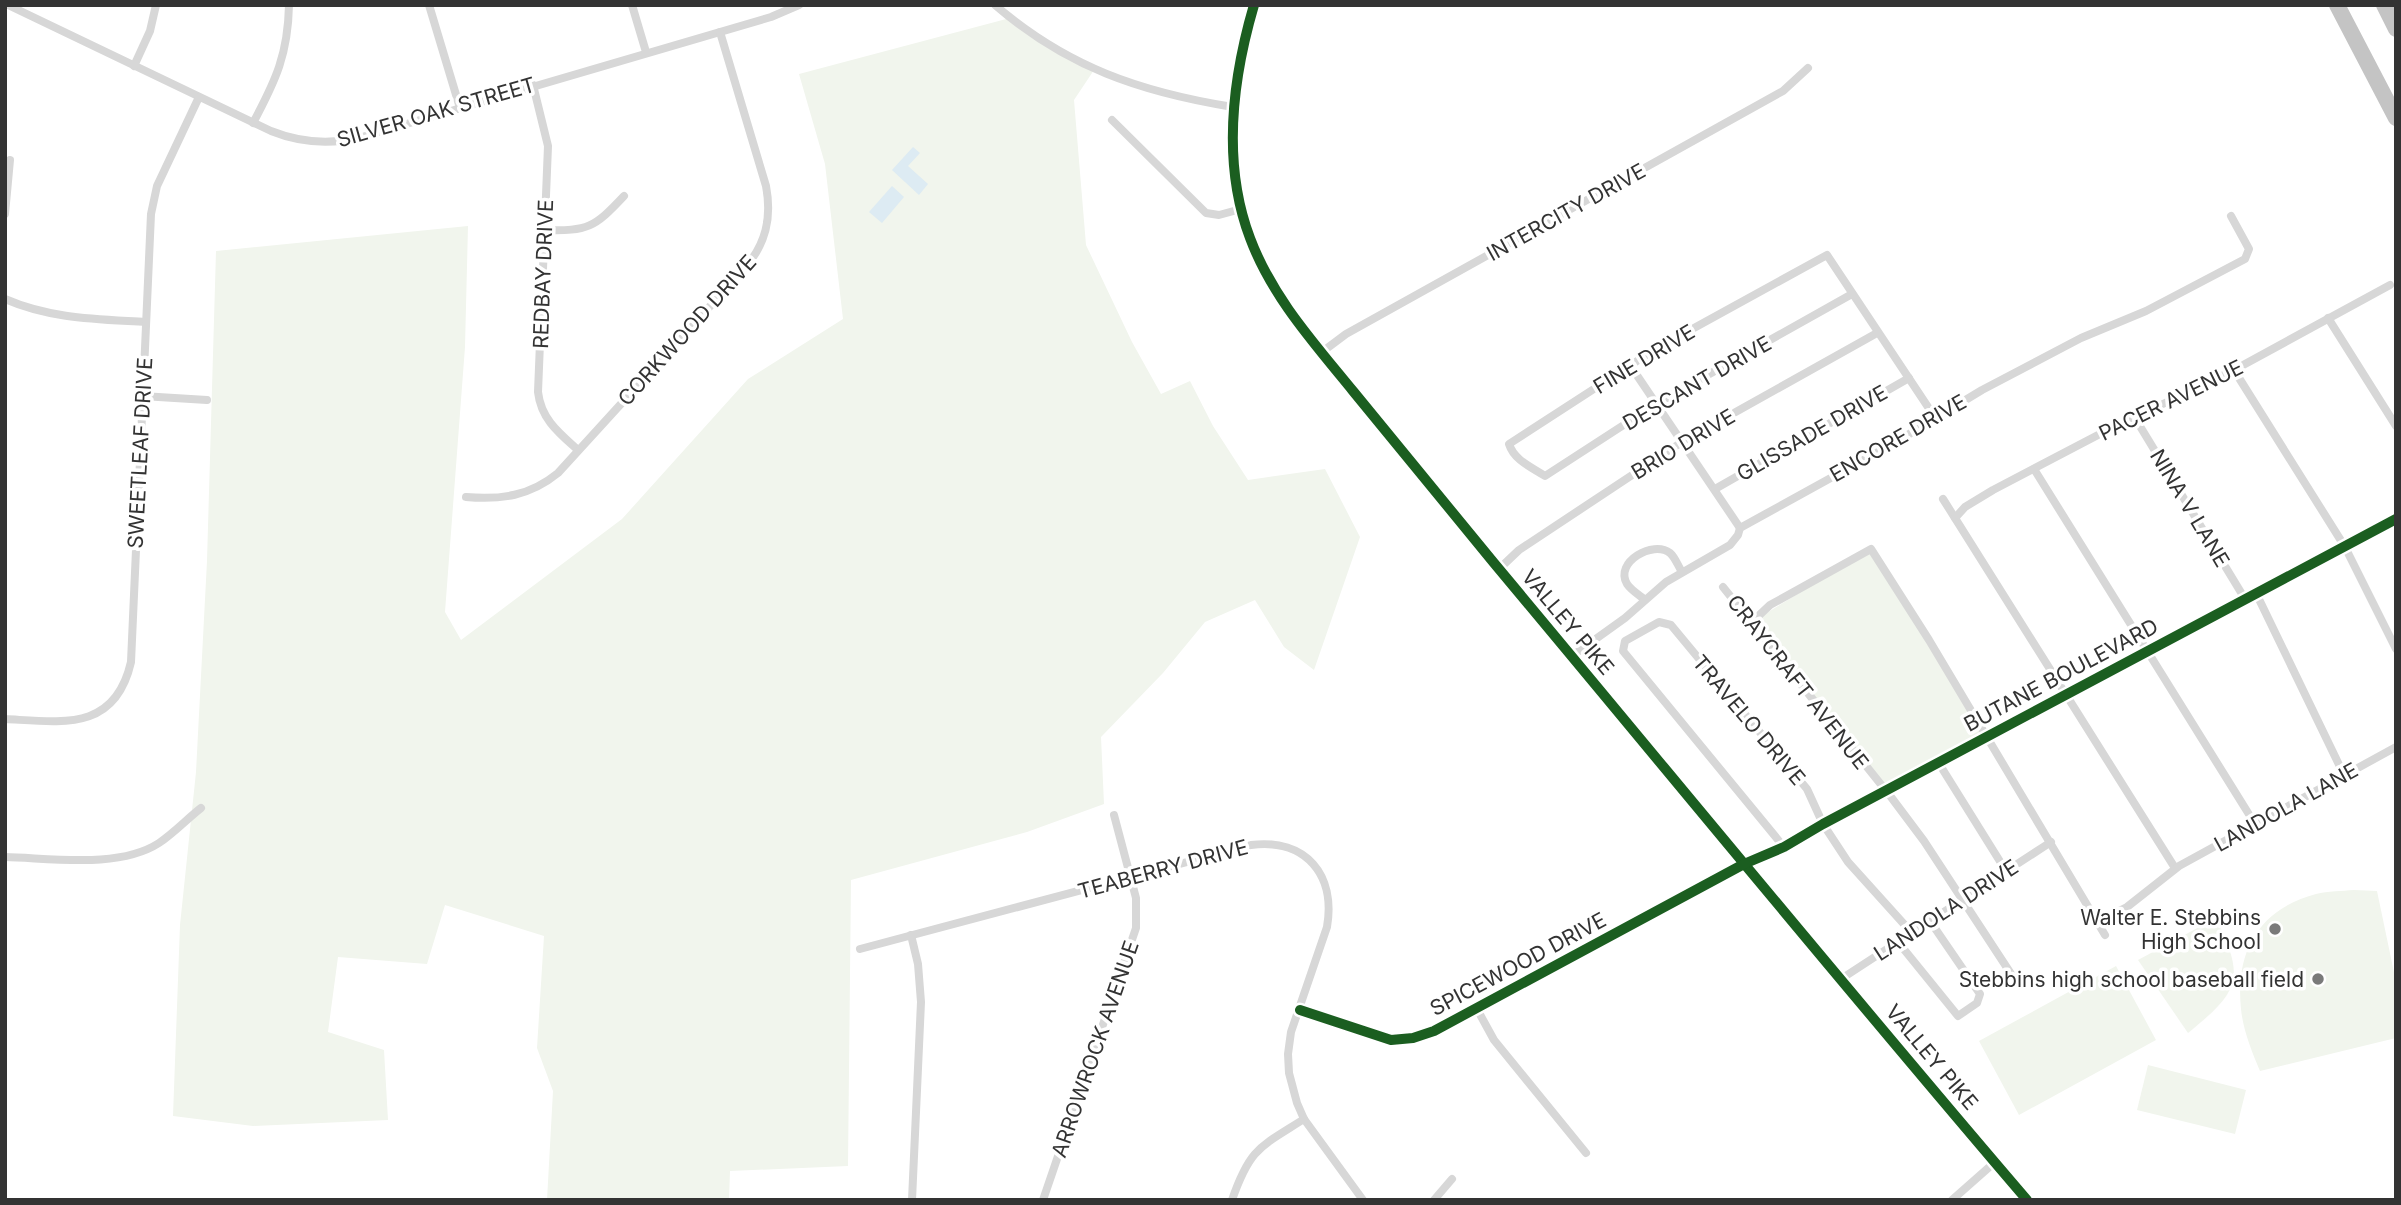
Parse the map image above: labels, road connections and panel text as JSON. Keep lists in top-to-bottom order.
{
  "streets": {
    "street": [
      "SILVER OAK STREET",
      "INTERCITY DRIVE",
      "REDBAY DRIVE",
      "CORKWOOD DRIVE",
      "FINE DRIVE",
      "DESCANT DRIVE",
      "PACER AVENUE",
      "GLISSADE DRIVE",
      "ENCORE DRIVE",
      "BRIO DRIVE",
      "SWEETLEAF DRIVE",
      "NINA V LANE",
      "VALLEY PIKE",
      "BUTANE BOULEVARD",
      "CRAYCRAFT AVENUE",
      "TRAVELO DRIVE",
      "LANDOLA LANE",
      "TEABERRY DRIVE",
      "LANDOLA DRIVE",
      "SPICEWOOD DRIVE",
      "ARROWROCK AVENUE"
    ]
  },
  "crossings": [
    ["SILVER OAK STREET", "REDBAY DRIVE"],
    ["SILVER OAK STREET", "CORKWOOD DRIVE"],
    ["SILVER OAK STREET", "SWEETLEAF DRIVE"],
    ["INTERCITY DRIVE", "VALLEY PIKE"],
    ["REDBAY DRIVE", "CORKWOOD DRIVE"],
    ["FINE DRIVE", "DESCANT DRIVE"],
    ["PACER AVENUE", "NINA V LANE"],
    ["ENCORE DRIVE", "VALLEY PIKE"],
    ["BRIO DRIVE", "VALLEY PIKE"],
    ["NINA V LANE", "BUTANE BOULEVARD"],
    ["VALLEY PIKE", "BUTANE BOULEVARD"],
    ["VALLEY PIKE", "LANDOLA DRIVE"],
    ["VALLEY PIKE", "SPICEWOOD DRIVE"],
    ["BUTANE BOULEVARD", "CRAYCRAFT AVENUE"],
    ["BUTANE BOULEVARD", "TRAVELO DRIVE"],
    ["BUTANE BOULEVARD", "SPICEWOOD DRIVE"],
    ["CRAYCRAFT AVENUE", "LANDOLA DRIVE"],
    ["TRAVELO DRIVE", "LANDOLA DRIVE"],
    ["TEABERRY DRIVE", "SPICEWOOD DRIVE"],
    ["TEABERRY DRIVE", "ARROWROCK AVENUE"]
  ],
  "places": ["Walter E. Stebbins High School", "Stebbins high school baseball field"]
}
